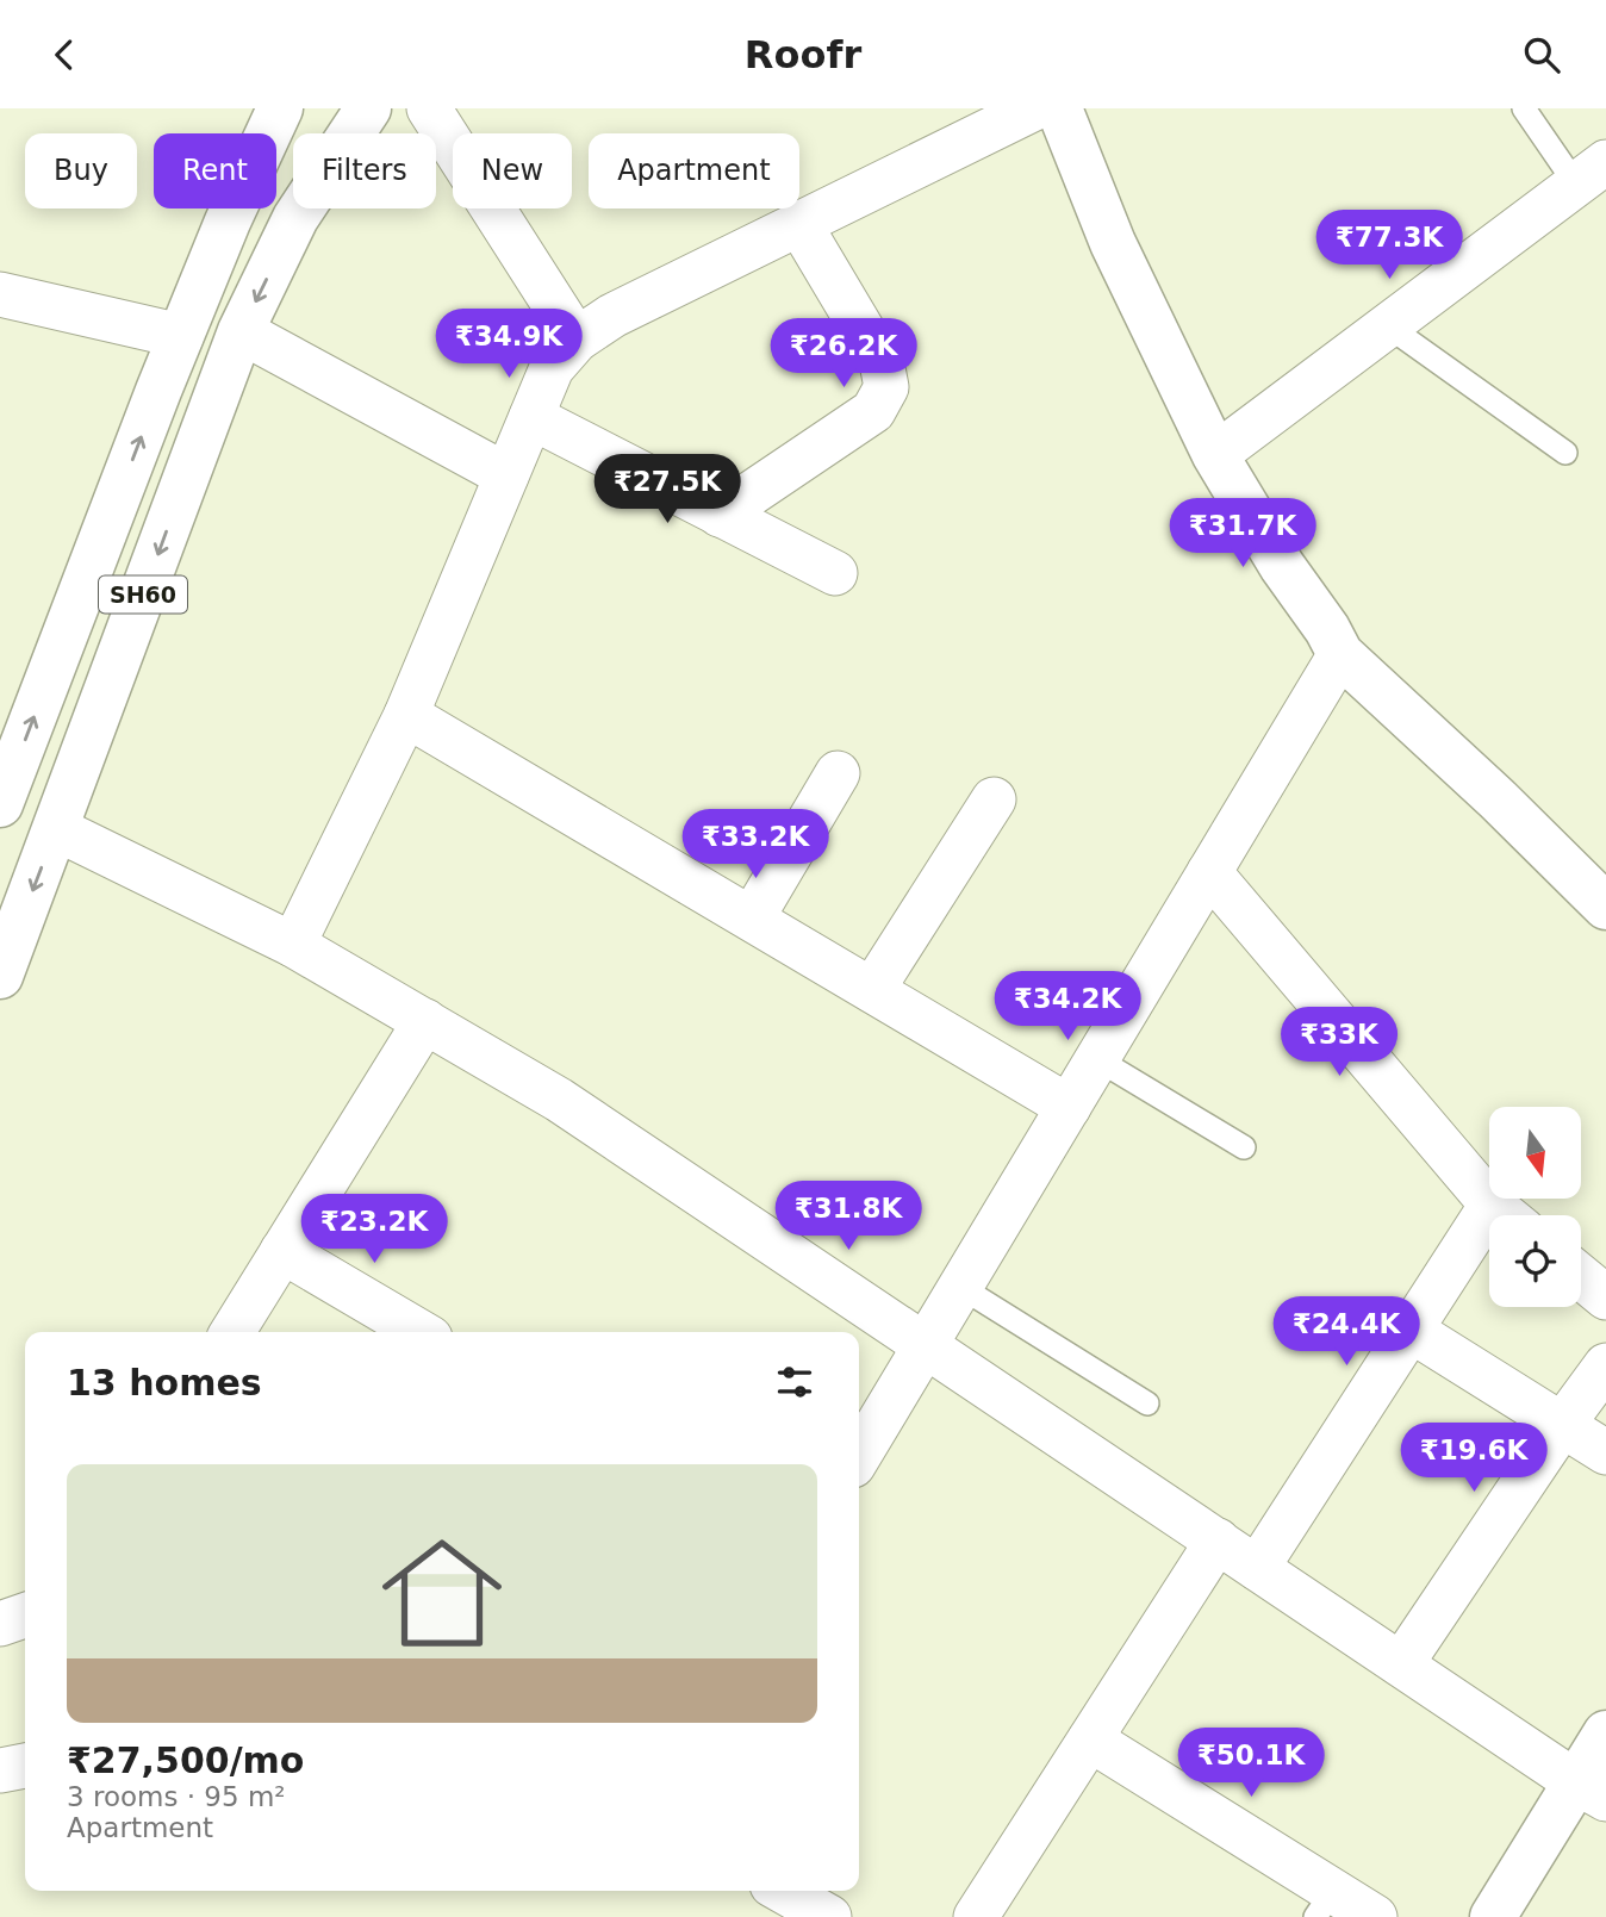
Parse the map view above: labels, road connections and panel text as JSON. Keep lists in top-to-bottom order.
{
  "streets": {
    "main road": ["SH60"]
  },
  "north": "bottom",
  "page": {
    "header": "Roofr",
    "chip": [
      "Buy",
      "Rent",
      "Filters",
      "New",
      "Apartment"
    ],
    "price": [
      "₹77.3K",
      "₹34.9K",
      "₹26.2K",
      "₹27.5K",
      "₹31.7K",
      "₹33.2K",
      "₹34.2K",
      "₹33K",
      "₹31.8K",
      "₹23.2K",
      "₹24.4K",
      "₹19.6K",
      "₹50.1K"
    ],
    "heading": "13 homes",
    "list": [
      {
        "name": "₹27,500/mo",
        "note": "3 rooms · 95 m² · Apartment"
      }
    ]
  }
}
